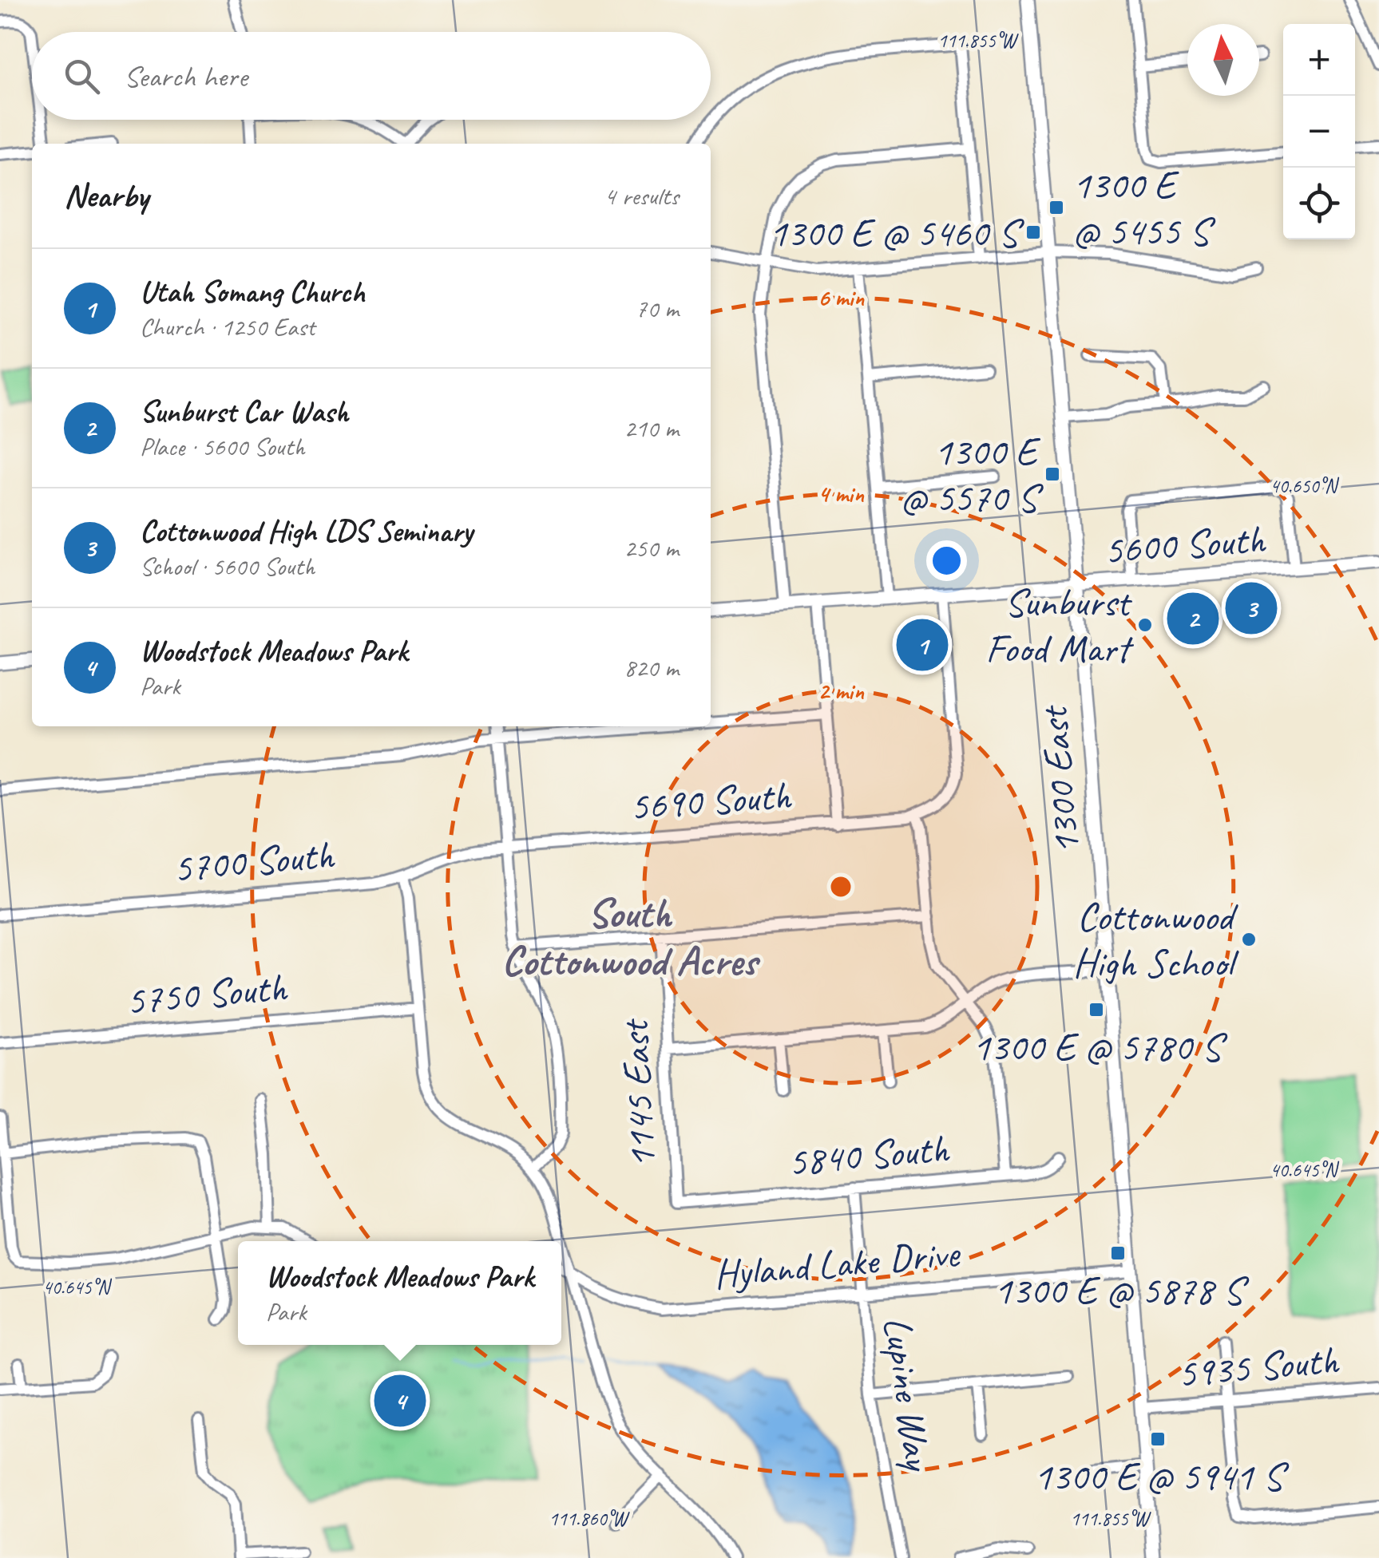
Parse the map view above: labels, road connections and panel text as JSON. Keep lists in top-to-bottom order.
{
  "streets": {
    "main road": ["5600 South", "1300 East"],
    "street": [
      "5690 South",
      "5700 South",
      "5750 South",
      "1145 East",
      "5840 South",
      "Hyland Lake Drive",
      "5935 South",
      "Lupine Way"
    ]
  },
  "crossings": [
    ["5600 South", "1300 East"],
    ["1300 East", "Hyland Lake Drive"],
    ["1300 East", "5935 South"],
    ["5690 South", "5700 South"],
    ["1145 East", "5840 South"],
    ["5840 South", "Lupine Way"],
    ["Hyland Lake Drive", "Lupine Way"]
  ],
  "districts": ["South Cottonwood Acres"],
  "places": {
    "transit": [
      "1300 E @ 5455 S",
      "1300 E @ 5460 S",
      "1300 E @ 5570 S",
      "1300 E @ 5780 S",
      "1300 E @ 5878 S",
      "1300 E @ 5941 S"
    ],
    "other": ["Sunburst Food Mart", "Cottonwood High School"]
  },
  "north": "top",
  "page": {
    "map_buttons": ["+", "−"],
    "search": "Search here",
    "heading": ["Nearby", "4 results"],
    "list": [
      {
        "mark": "1",
        "name": "Utah Somang Church",
        "note": "Church · 1250 East",
        "value": "70 m"
      },
      {
        "mark": "2",
        "name": "Sunburst Car Wash",
        "note": "Place · 5600 South",
        "value": "210 m"
      },
      {
        "mark": "3",
        "name": "Cottonwood High LDS Seminary",
        "note": "School · 5600 South",
        "value": "250 m"
      },
      {
        "mark": "4",
        "name": "Woodstock Meadows Park",
        "note": "Park",
        "value": "820 m"
      }
    ],
    "pins": [
      "3",
      "2",
      "1",
      "4"
    ],
    "popup": ["Woodstock Meadows Park", "Park"]
  },
  "coordinates": [
    "111.855°W",
    "40.650°N",
    "40.645°N",
    "111.860°W"
  ],
  "rings": ["6 min", "4 min", "2 min"]
}
